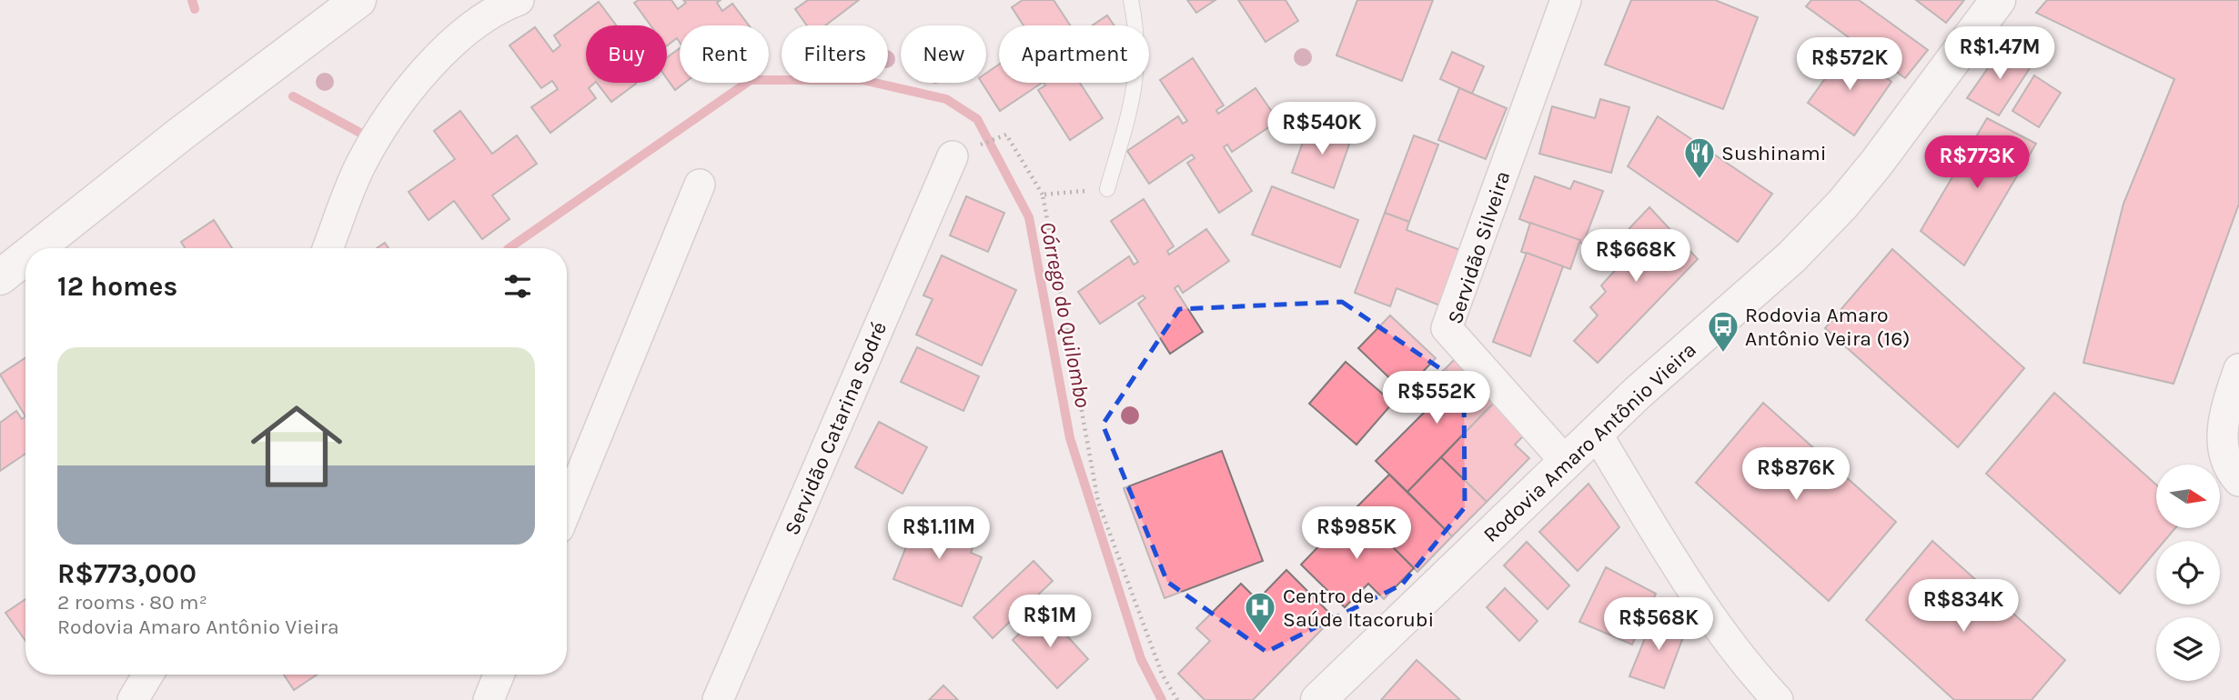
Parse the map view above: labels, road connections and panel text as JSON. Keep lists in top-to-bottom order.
{
  "streets": {
    "main road": ["Rodovia Amaro Antônio Vieira"],
    "street": ["Servidão Silveira", "Servidão Catarina Sodré"]
  },
  "crossings": [
    ["Servidão Silveira", "Rodovia Amaro Antônio Vieira"]
  ],
  "water": ["Córrego do Quilombo"],
  "places": {
    "restaurant": ["Sushinami"],
    "bus stop": ["Rodovia Amaro Antônio Veira (16)"],
    "hospital": ["Centro de Saúde Itacorubi"]
  },
  "north": "right",
  "page": {
    "chip": [
      "Buy",
      "Rent",
      "Filters",
      "New",
      "Apartment"
    ],
    "price": [
      "R$1.47M",
      "R$572K",
      "R$540K",
      "R$773K",
      "R$668K",
      "R$552K",
      "R$876K",
      "R$1.11M",
      "R$985K",
      "R$834K",
      "R$1M",
      "R$568K"
    ],
    "heading": "12 homes",
    "list": [
      {
        "name": "R$773,000",
        "note": "2 rooms · 80 m² · Rodovia Amaro Antônio Vieira"
      }
    ]
  }
}
